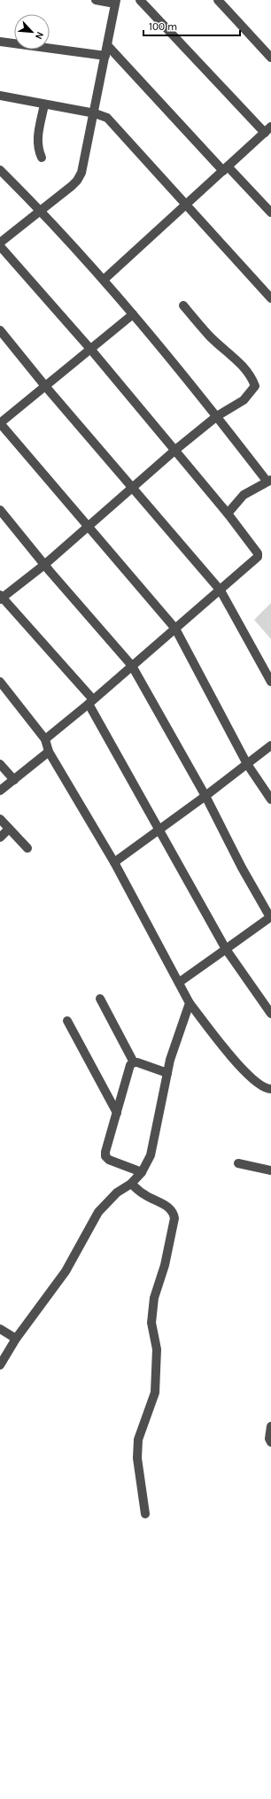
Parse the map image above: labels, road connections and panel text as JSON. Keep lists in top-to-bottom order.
{
  "scale_bar": "100 m",
  "north": "bottom right"
}
